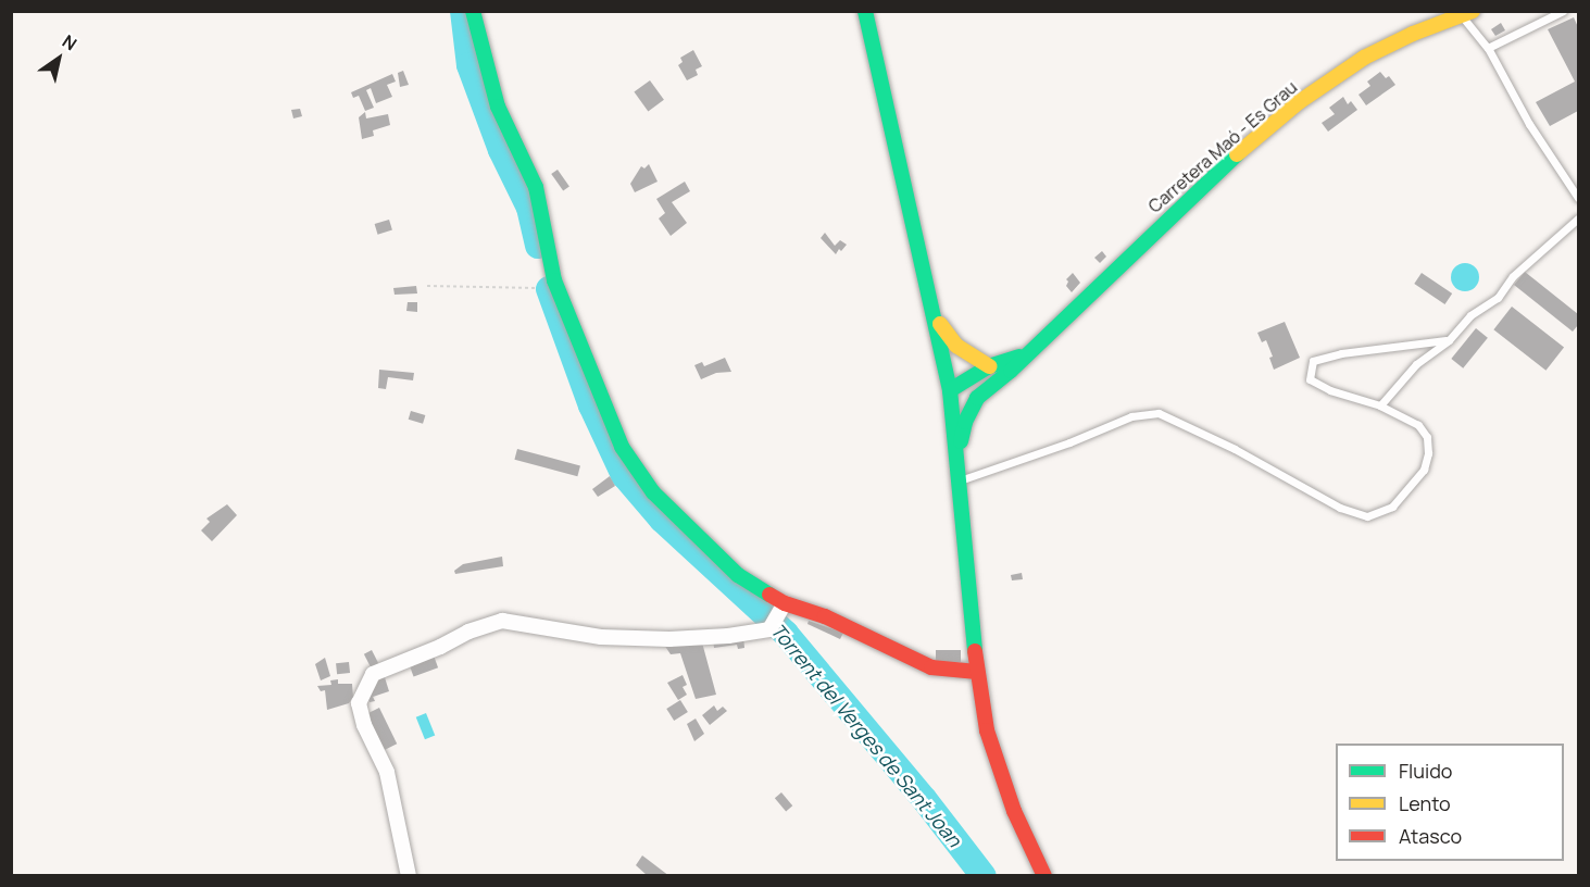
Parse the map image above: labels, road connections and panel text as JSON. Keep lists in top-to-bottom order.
{
  "streets": {
    "main road": ["Carretera Maó - Es Grau"]
  },
  "water": ["Torrent del Verges de Sant Joan"],
  "legend": ["Fluido", "Lento", "Atasco"],
  "north": "top right"
}
